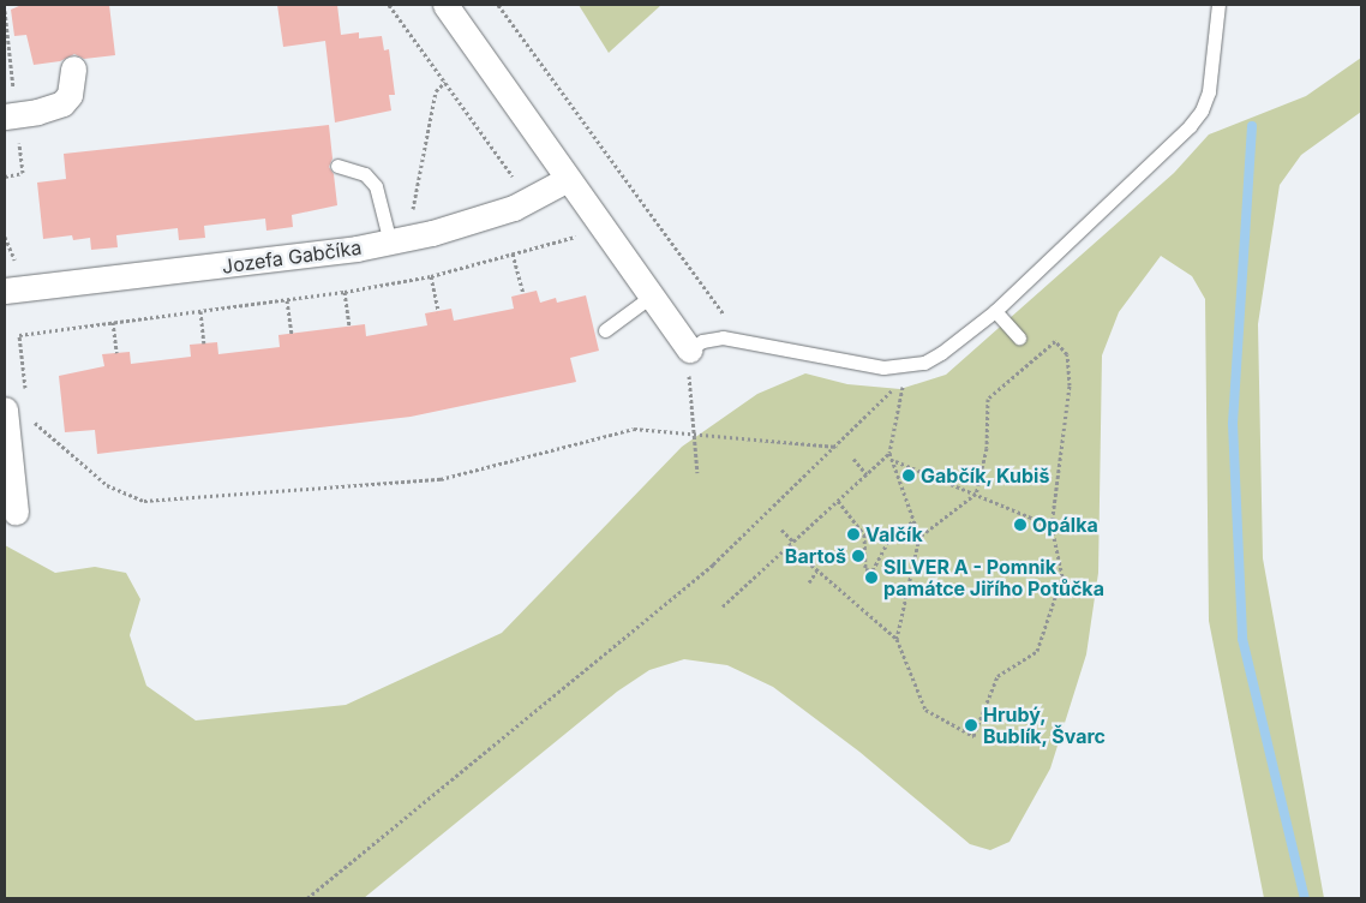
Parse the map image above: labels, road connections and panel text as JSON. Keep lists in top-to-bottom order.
{
  "streets": {
    "street": ["Jozefa Gabčíka"]
  },
  "places": [
    "Gabčík, Kubiš",
    "Opálka",
    "Valčík",
    "Bartoš",
    "SILVER A - Pomnik památce Jiřího Potůčka",
    "Hrubý, Bublík, Švarc"
  ]
}
